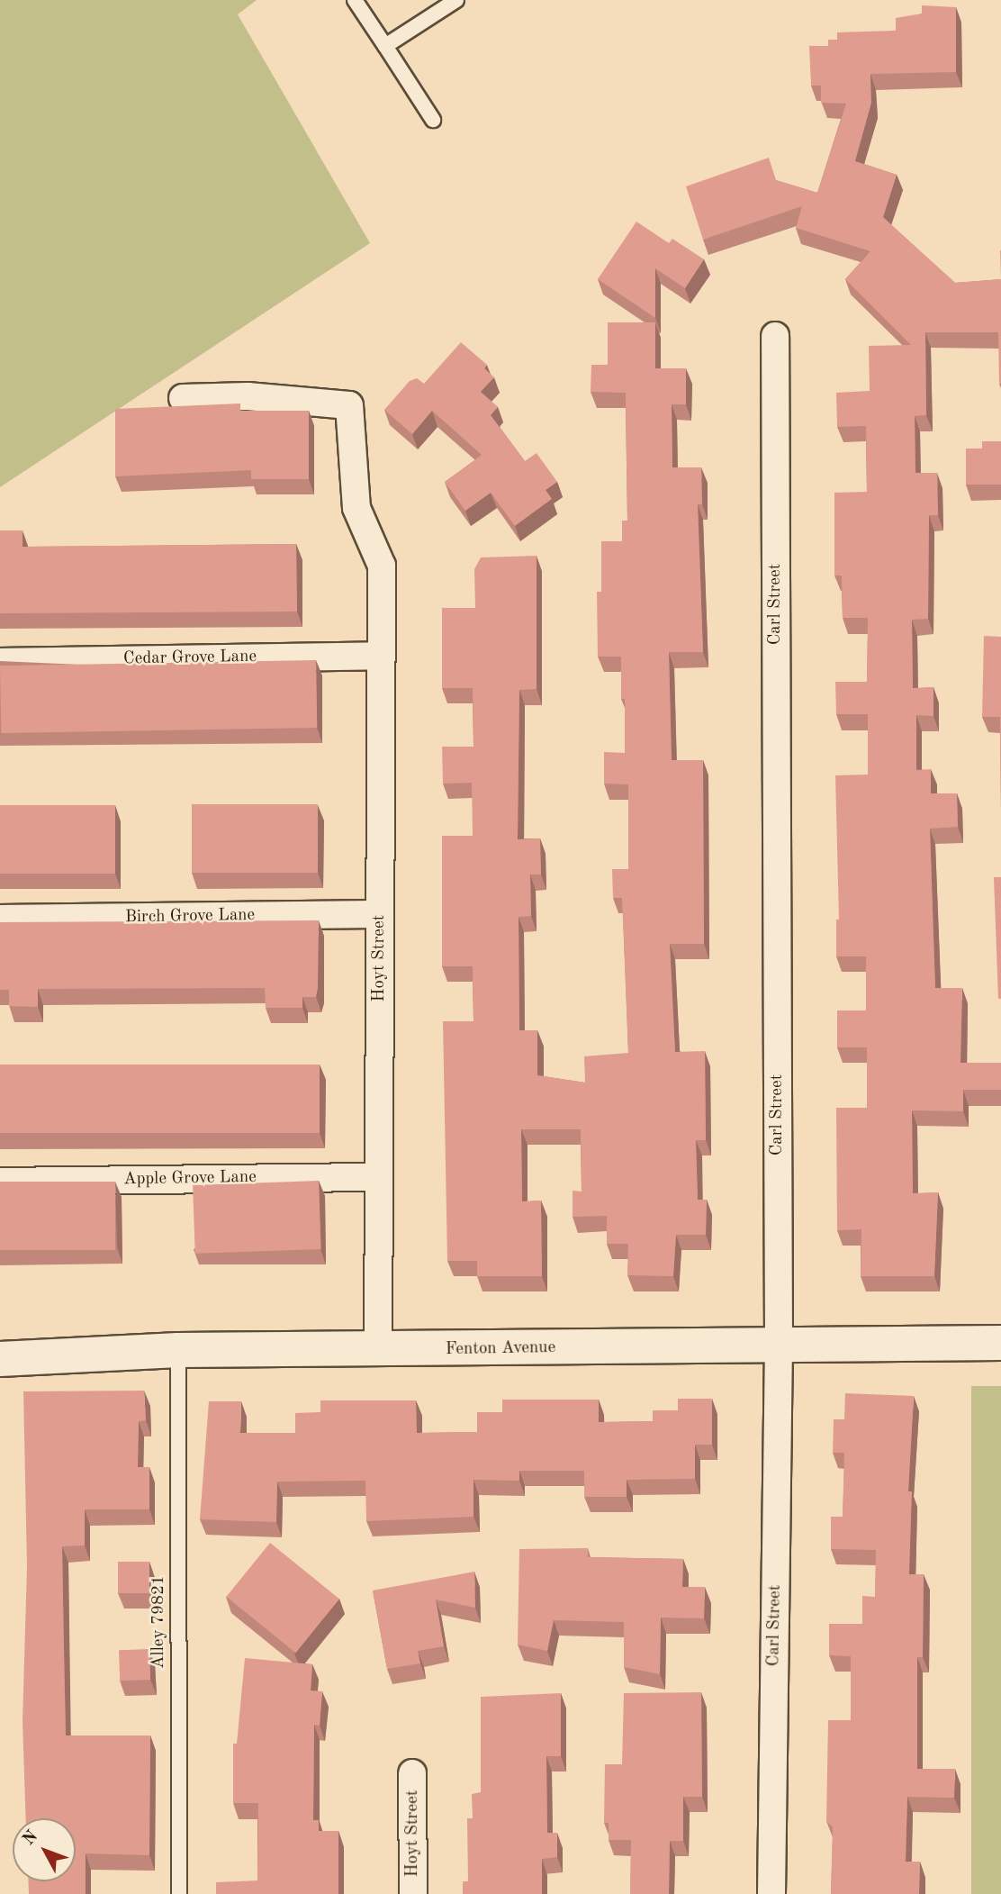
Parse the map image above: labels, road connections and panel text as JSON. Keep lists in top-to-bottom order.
{
  "streets": {
    "street": [
      "Carl Street",
      "Cedar Grove Lane",
      "Birch Grove Lane",
      "Hoyt Street",
      "Apple Grove Lane",
      "Fenton Avenue"
    ],
    "lane": ["Alley 79821"]
  },
  "crossings": [
    ["Carl Street", "Fenton Avenue"],
    ["Cedar Grove Lane", "Hoyt Street"],
    ["Birch Grove Lane", "Hoyt Street"],
    ["Hoyt Street", "Apple Grove Lane"],
    ["Hoyt Street", "Fenton Avenue"],
    ["Fenton Avenue", "Alley 79821"]
  ],
  "north": "top left"
}
